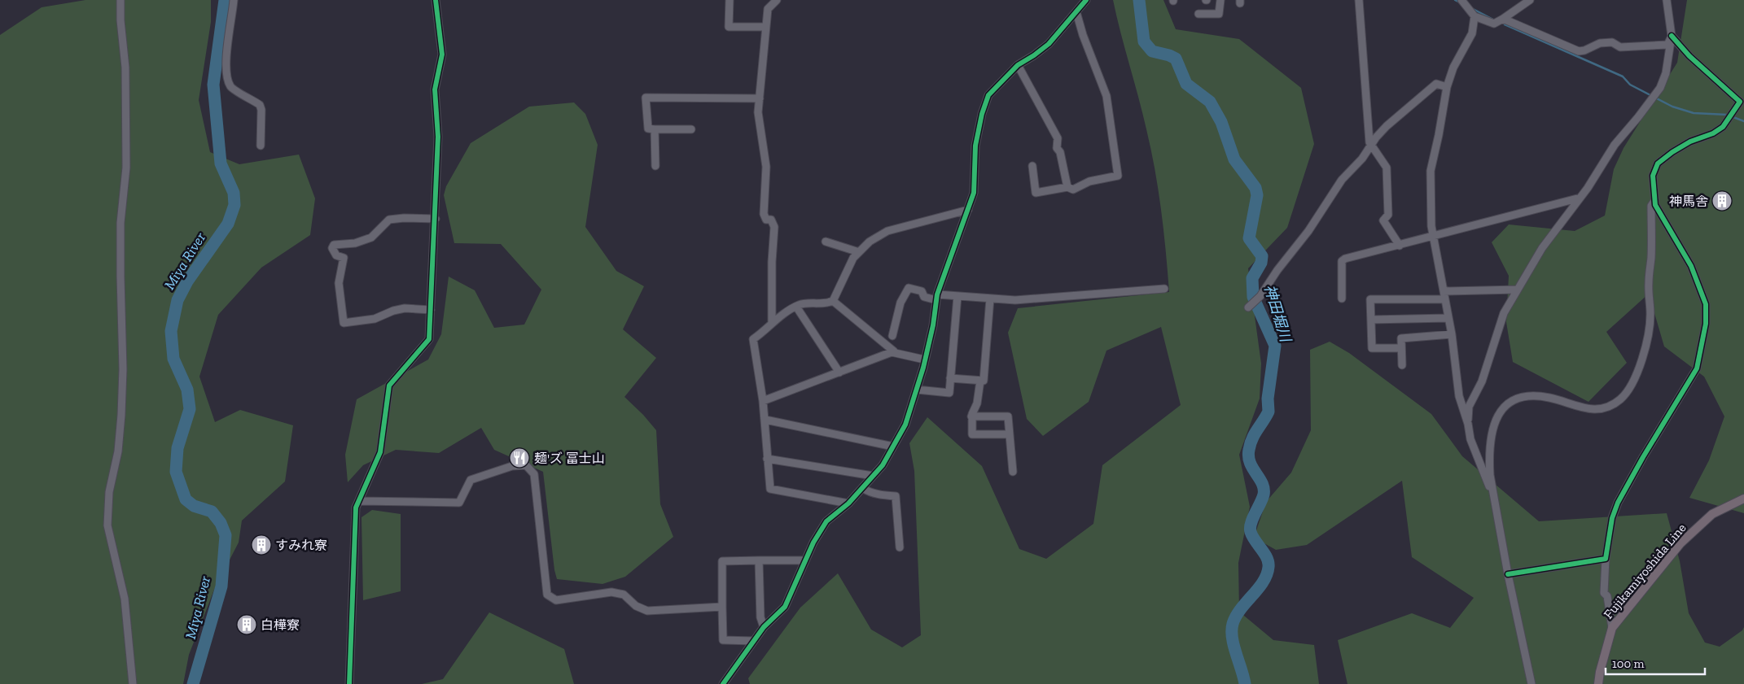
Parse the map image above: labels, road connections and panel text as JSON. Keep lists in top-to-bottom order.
{
  "streets": {
    "main road": ["Fujikamiyoshida Line"]
  },
  "water": ["Miya River", "神田堀川"],
  "places": {
    "building": ["神馬舎", "すみれ寮", "白樺寮"],
    "restaurant": ["麺'ズ 冨士山"]
  },
  "scale_bar": "100 m"
}
